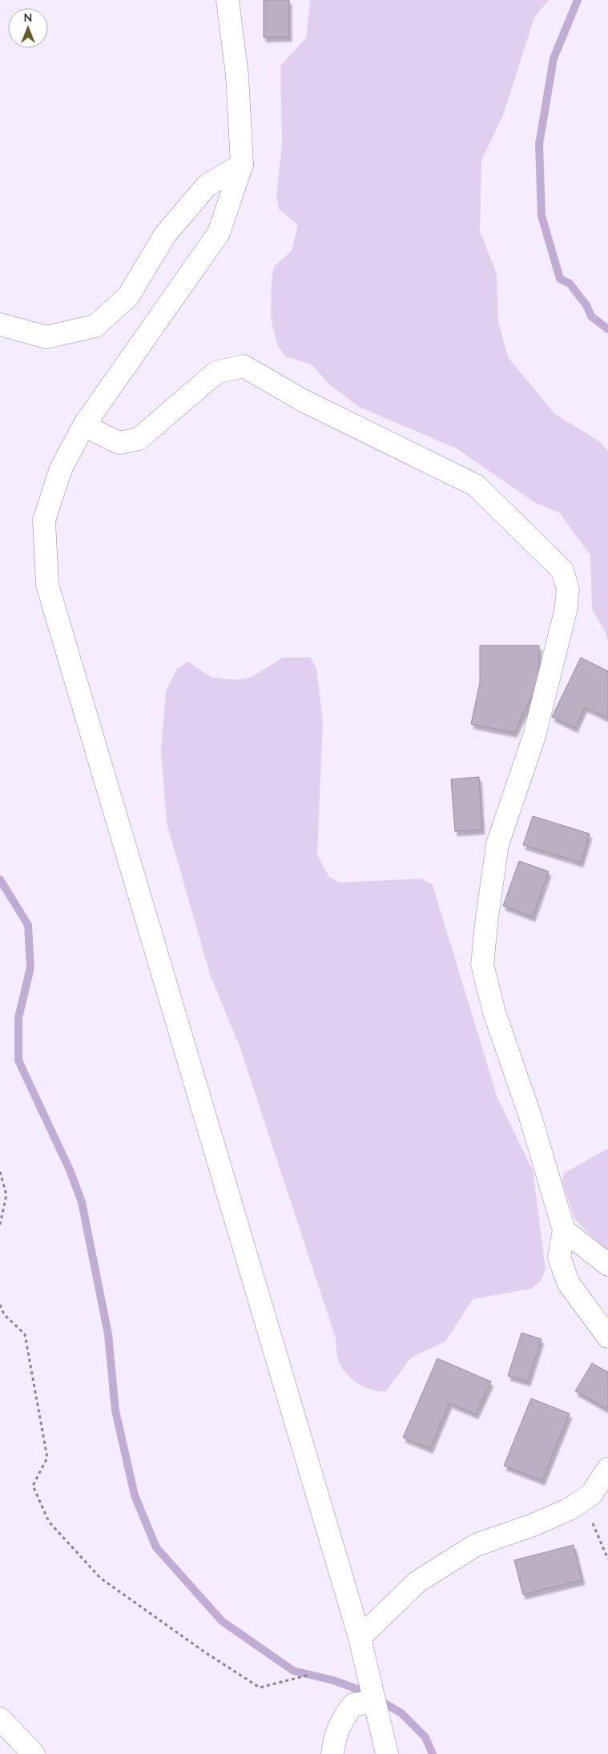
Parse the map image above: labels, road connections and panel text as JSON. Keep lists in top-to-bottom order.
{
  "north": "top"
}
